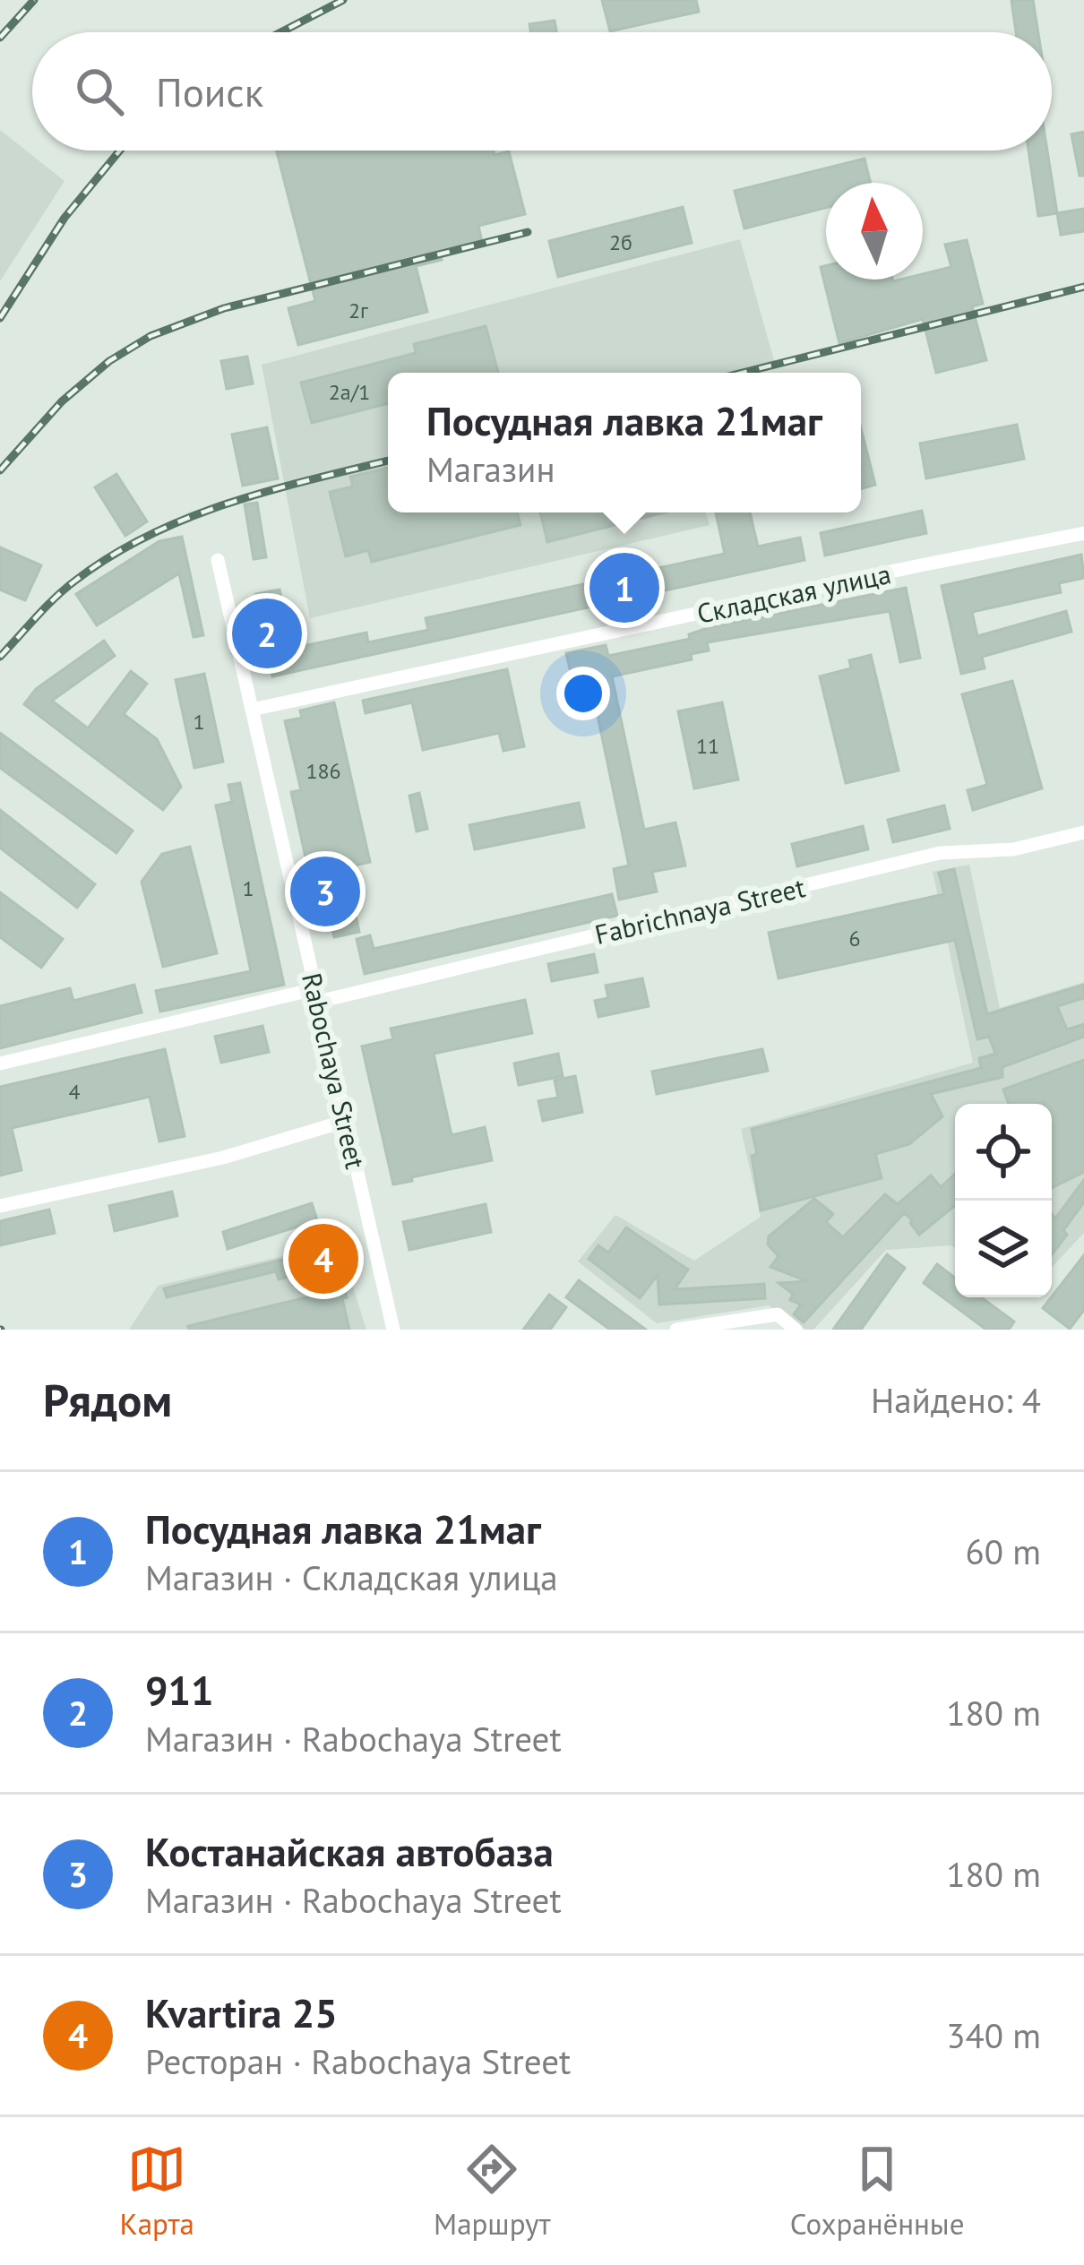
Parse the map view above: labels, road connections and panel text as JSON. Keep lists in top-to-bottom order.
{
  "streets": {
    "street": ["Складская улица", "Fabrichnaya Street", "Rabochaya Street"]
  },
  "crossings": [
    ["Складская улица", "Rabochaya Street"],
    ["Fabrichnaya Street", "Rabochaya Street"]
  ],
  "house_numbers": [
    "2б",
    "2г",
    "2а/1",
    "1",
    "11",
    "186",
    "1",
    "6",
    "4"
  ],
  "north": "top",
  "page": {
    "search": "Поиск",
    "popup": ["Посудная лавка 21маг", "Магазин"],
    "pins": [
      "1",
      "2",
      "3",
      "4"
    ],
    "heading": ["Рядом", "Найдено: 4"],
    "list": [
      {
        "mark": "1",
        "name": "Посудная лавка 21маг",
        "note": "Магазин · Складская улица",
        "value": "60 m"
      },
      {
        "mark": "2",
        "name": "911",
        "note": "Магазин · Rabochaya Street",
        "value": "180 m"
      },
      {
        "mark": "3",
        "name": "Костанайская автобаза",
        "note": "Магазин · Rabochaya Street",
        "value": "180 m"
      },
      {
        "mark": "4",
        "name": "Kvartira 25",
        "note": "Ресторан · Rabochaya Street",
        "value": "340 m"
      }
    ],
    "nav": ["Карта", "Маршрут", "Сохранённые"]
  }
}
